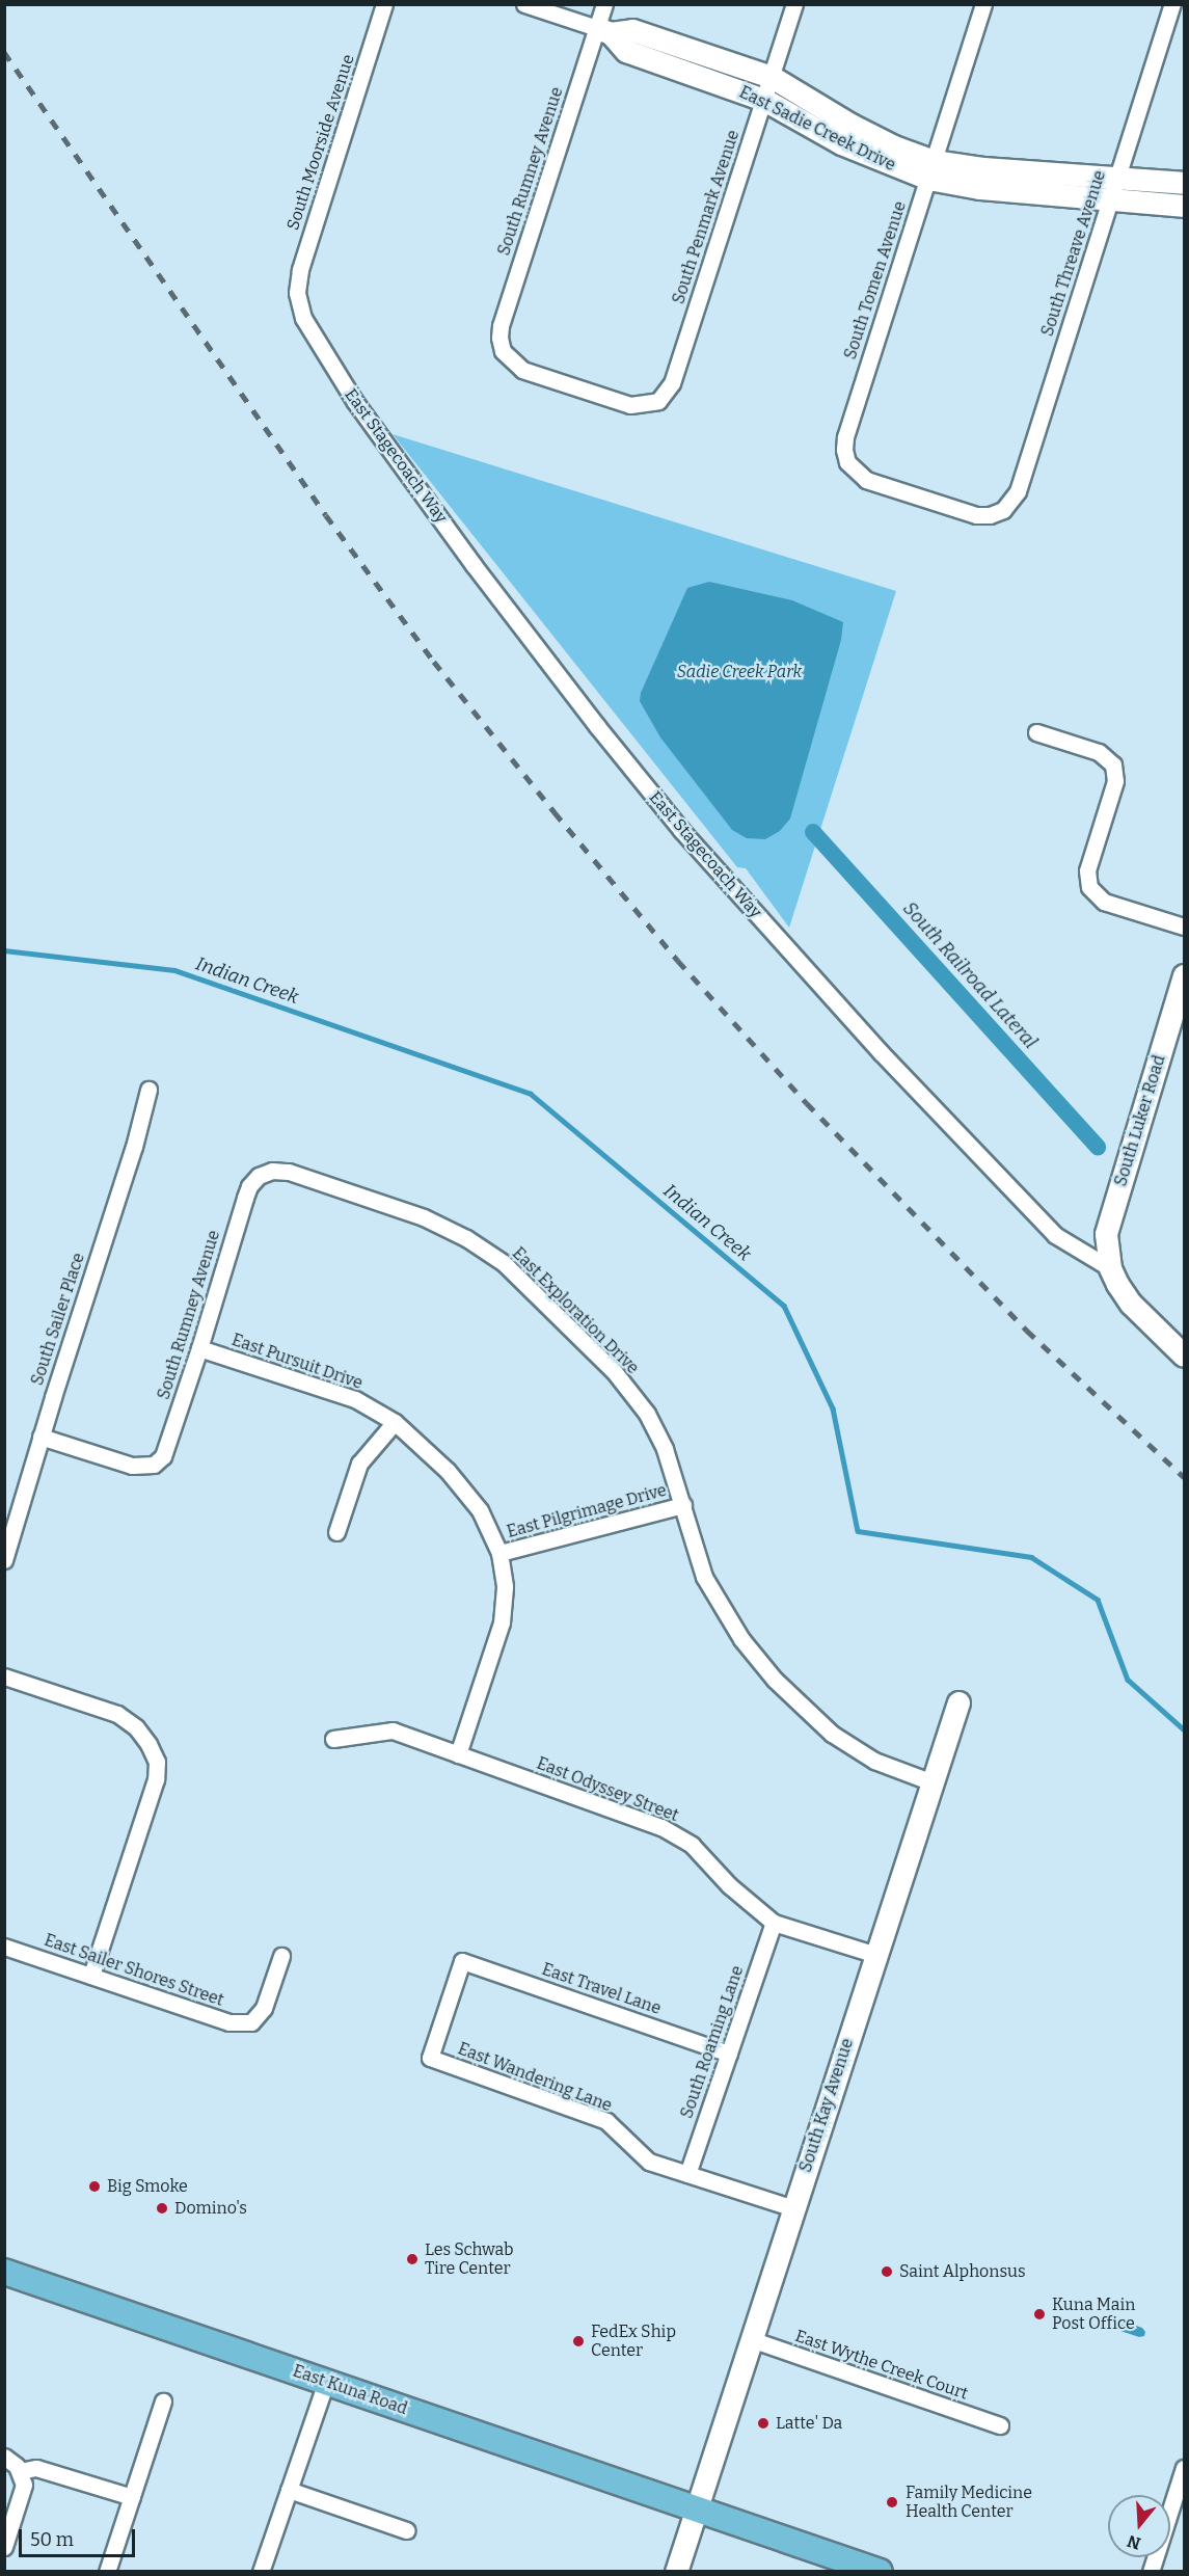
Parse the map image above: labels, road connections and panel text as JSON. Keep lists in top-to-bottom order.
{
  "streets": {
    "main road": ["East Kuna Road"],
    "street": [
      "East Sadie Creek Drive",
      "South Moorside Avenue",
      "South Rumney Avenue",
      "South Penmark Avenue",
      "South Threave Avenue",
      "South Tomen Avenue",
      "East Stagecoach Way",
      "South Luker Road",
      "East Exploration Drive",
      "South Sailer Place",
      "East Pursuit Drive",
      "East Pilgrimage Drive",
      "East Odyssey Street",
      "East Sailer Shores Street",
      "East Travel Lane",
      "South Roaming Lane",
      "East Wandering Lane",
      "South Kay Avenue",
      "East Wythe Creek Court"
    ]
  },
  "crossings": [
    ["East Sadie Creek Drive", "South Rumney Avenue"],
    ["East Sadie Creek Drive", "South Penmark Avenue"],
    ["East Sadie Creek Drive", "South Threave Avenue"],
    ["East Sadie Creek Drive", "South Tomen Avenue"],
    ["South Moorside Avenue", "East Stagecoach Way"],
    ["South Rumney Avenue", "South Penmark Avenue"],
    ["South Rumney Avenue", "East Exploration Drive"],
    ["South Rumney Avenue", "South Sailer Place"],
    ["South Rumney Avenue", "East Pursuit Drive"],
    ["South Threave Avenue", "South Tomen Avenue"],
    ["East Stagecoach Way", "South Luker Road"],
    ["East Exploration Drive", "East Pilgrimage Drive"],
    ["East Exploration Drive", "South Kay Avenue"],
    ["East Pursuit Drive", "East Pilgrimage Drive"],
    ["East Pursuit Drive", "East Odyssey Street"],
    ["East Odyssey Street", "South Roaming Lane"],
    ["East Odyssey Street", "South Kay Avenue"],
    ["East Travel Lane", "South Roaming Lane"],
    ["East Travel Lane", "East Wandering Lane"],
    ["South Roaming Lane", "East Wandering Lane"],
    ["East Wandering Lane", "South Kay Avenue"],
    ["South Kay Avenue", "East Wythe Creek Court"],
    ["South Kay Avenue", "East Kuna Road"]
  ],
  "water": ["South Railroad Lateral", "Indian Creek"],
  "parks": ["Sadie Creek Park"],
  "places": [
    "Big Smoke",
    "Domino's",
    "Les Schwab Tire Center",
    "Saint Alphonsus",
    "Kuna Main Post Office",
    "FedEx Ship Center",
    "Latte' Da",
    "Family Medicine Health Center"
  ],
  "scale_bar": "50 m",
  "north": "bottom"
}
